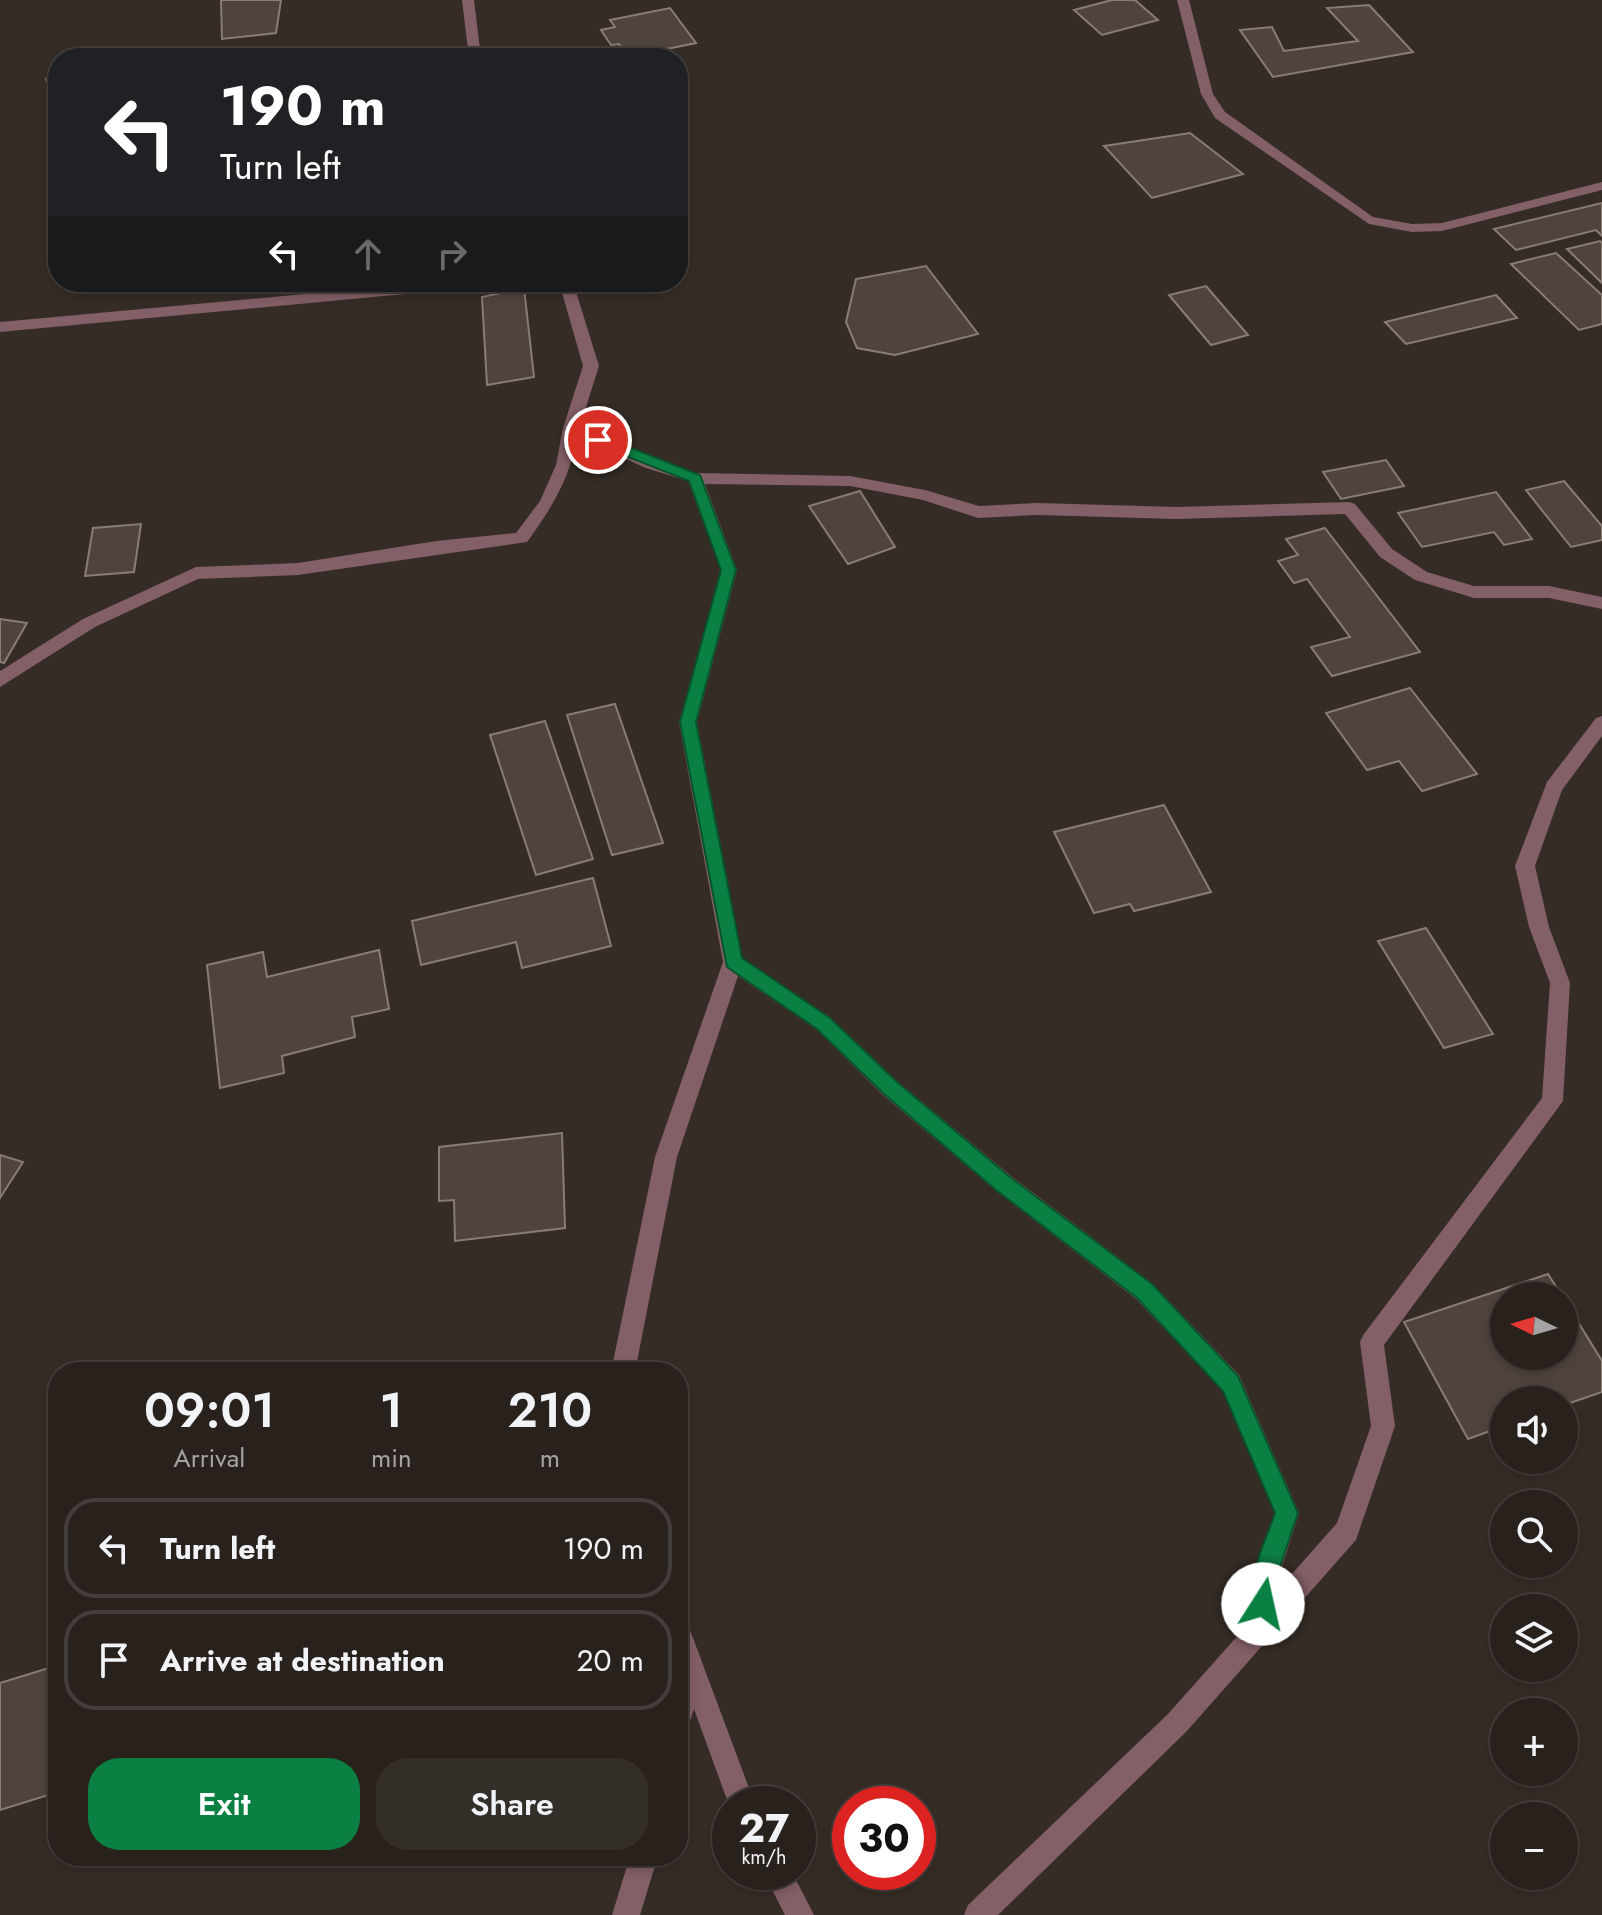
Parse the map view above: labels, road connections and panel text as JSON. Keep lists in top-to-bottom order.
{
  "north": "left",
  "page": {
    "turn": ["190 m", "Turn left"],
    "map_buttons": ["+", "−"],
    "eta": [
      "09:01",
      "Arrival",
      "1",
      "min",
      "210",
      "m"
    ],
    "list": [
      {
        "name": "Turn left",
        "value": "190 m"
      },
      {
        "name": "Arrive at destination",
        "value": "20 m"
      }
    ],
    "buttons": ["Exit", "Share"],
    "speed": "27 km/h",
    "limit": "30"
  }
}
